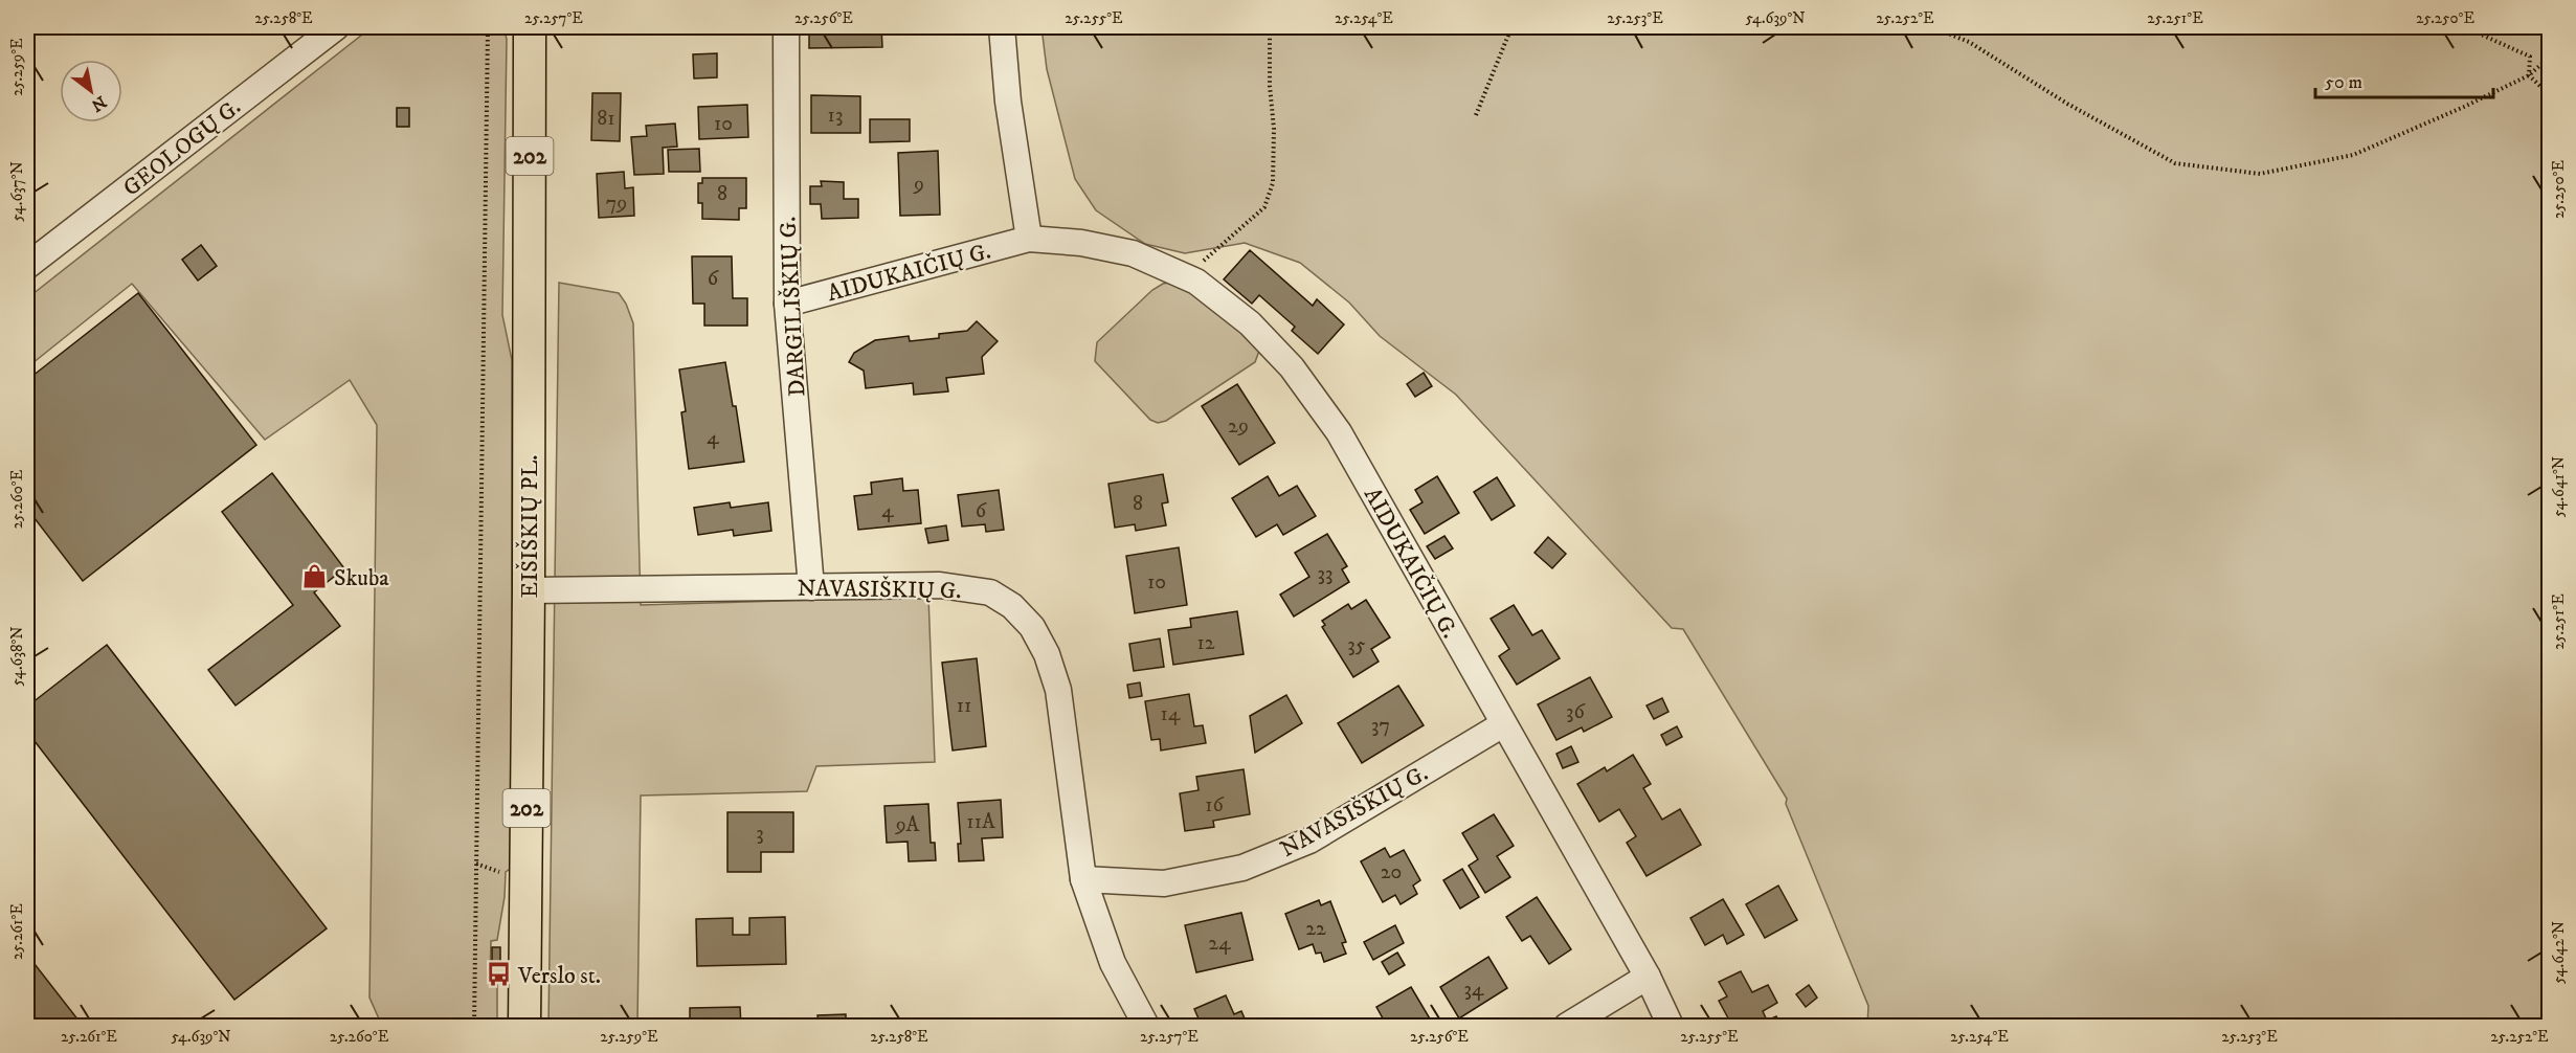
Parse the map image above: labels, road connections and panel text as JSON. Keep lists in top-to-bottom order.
{
  "streets": {
    "main road": ["202", "EIŠIŠKIŲ PL."],
    "street": [
      "GEOLOGŲ G.",
      "AIDUKAIČIŲ G.",
      "DARGILIŠKIŲ G.",
      "NAVASIŠKIŲ G."
    ]
  },
  "crossings": [
    ["AIDUKAIČIŲ G.", "DARGILIŠKIŲ G."],
    ["AIDUKAIČIŲ G.", "NAVASIŠKIŲ G."],
    ["DARGILIŠKIŲ G.", "NAVASIŠKIŲ G."],
    ["EIŠIŠKIŲ PL.", "NAVASIŠKIŲ G."]
  ],
  "places": {
    "shop": ["Skuba"],
    "bus stop": ["Verslo st."]
  },
  "house_numbers": [
    "13",
    "81",
    "10",
    "9",
    "8",
    "79",
    "6",
    "29",
    "4",
    "8",
    "4",
    "6",
    "33",
    "10",
    "12",
    "35",
    "11",
    "36",
    "14",
    "37",
    "16",
    "11A",
    "9A",
    "3",
    "20",
    "22",
    "24",
    "34"
  ],
  "scale_bar": "50 m",
  "north": "bottom right",
  "coordinates": [
    "25.258°E",
    "25.257°E",
    "25.256°E",
    "25.255°E",
    "25.254°E",
    "25.253°E",
    "54.639°N",
    "25.252°E",
    "25.251°E",
    "25.250°E",
    "25.259°E",
    "54.637°N",
    "54.641°N",
    "25.260°E",
    "54.638°N",
    "25.261°E",
    "54.642°N"
  ]
}
